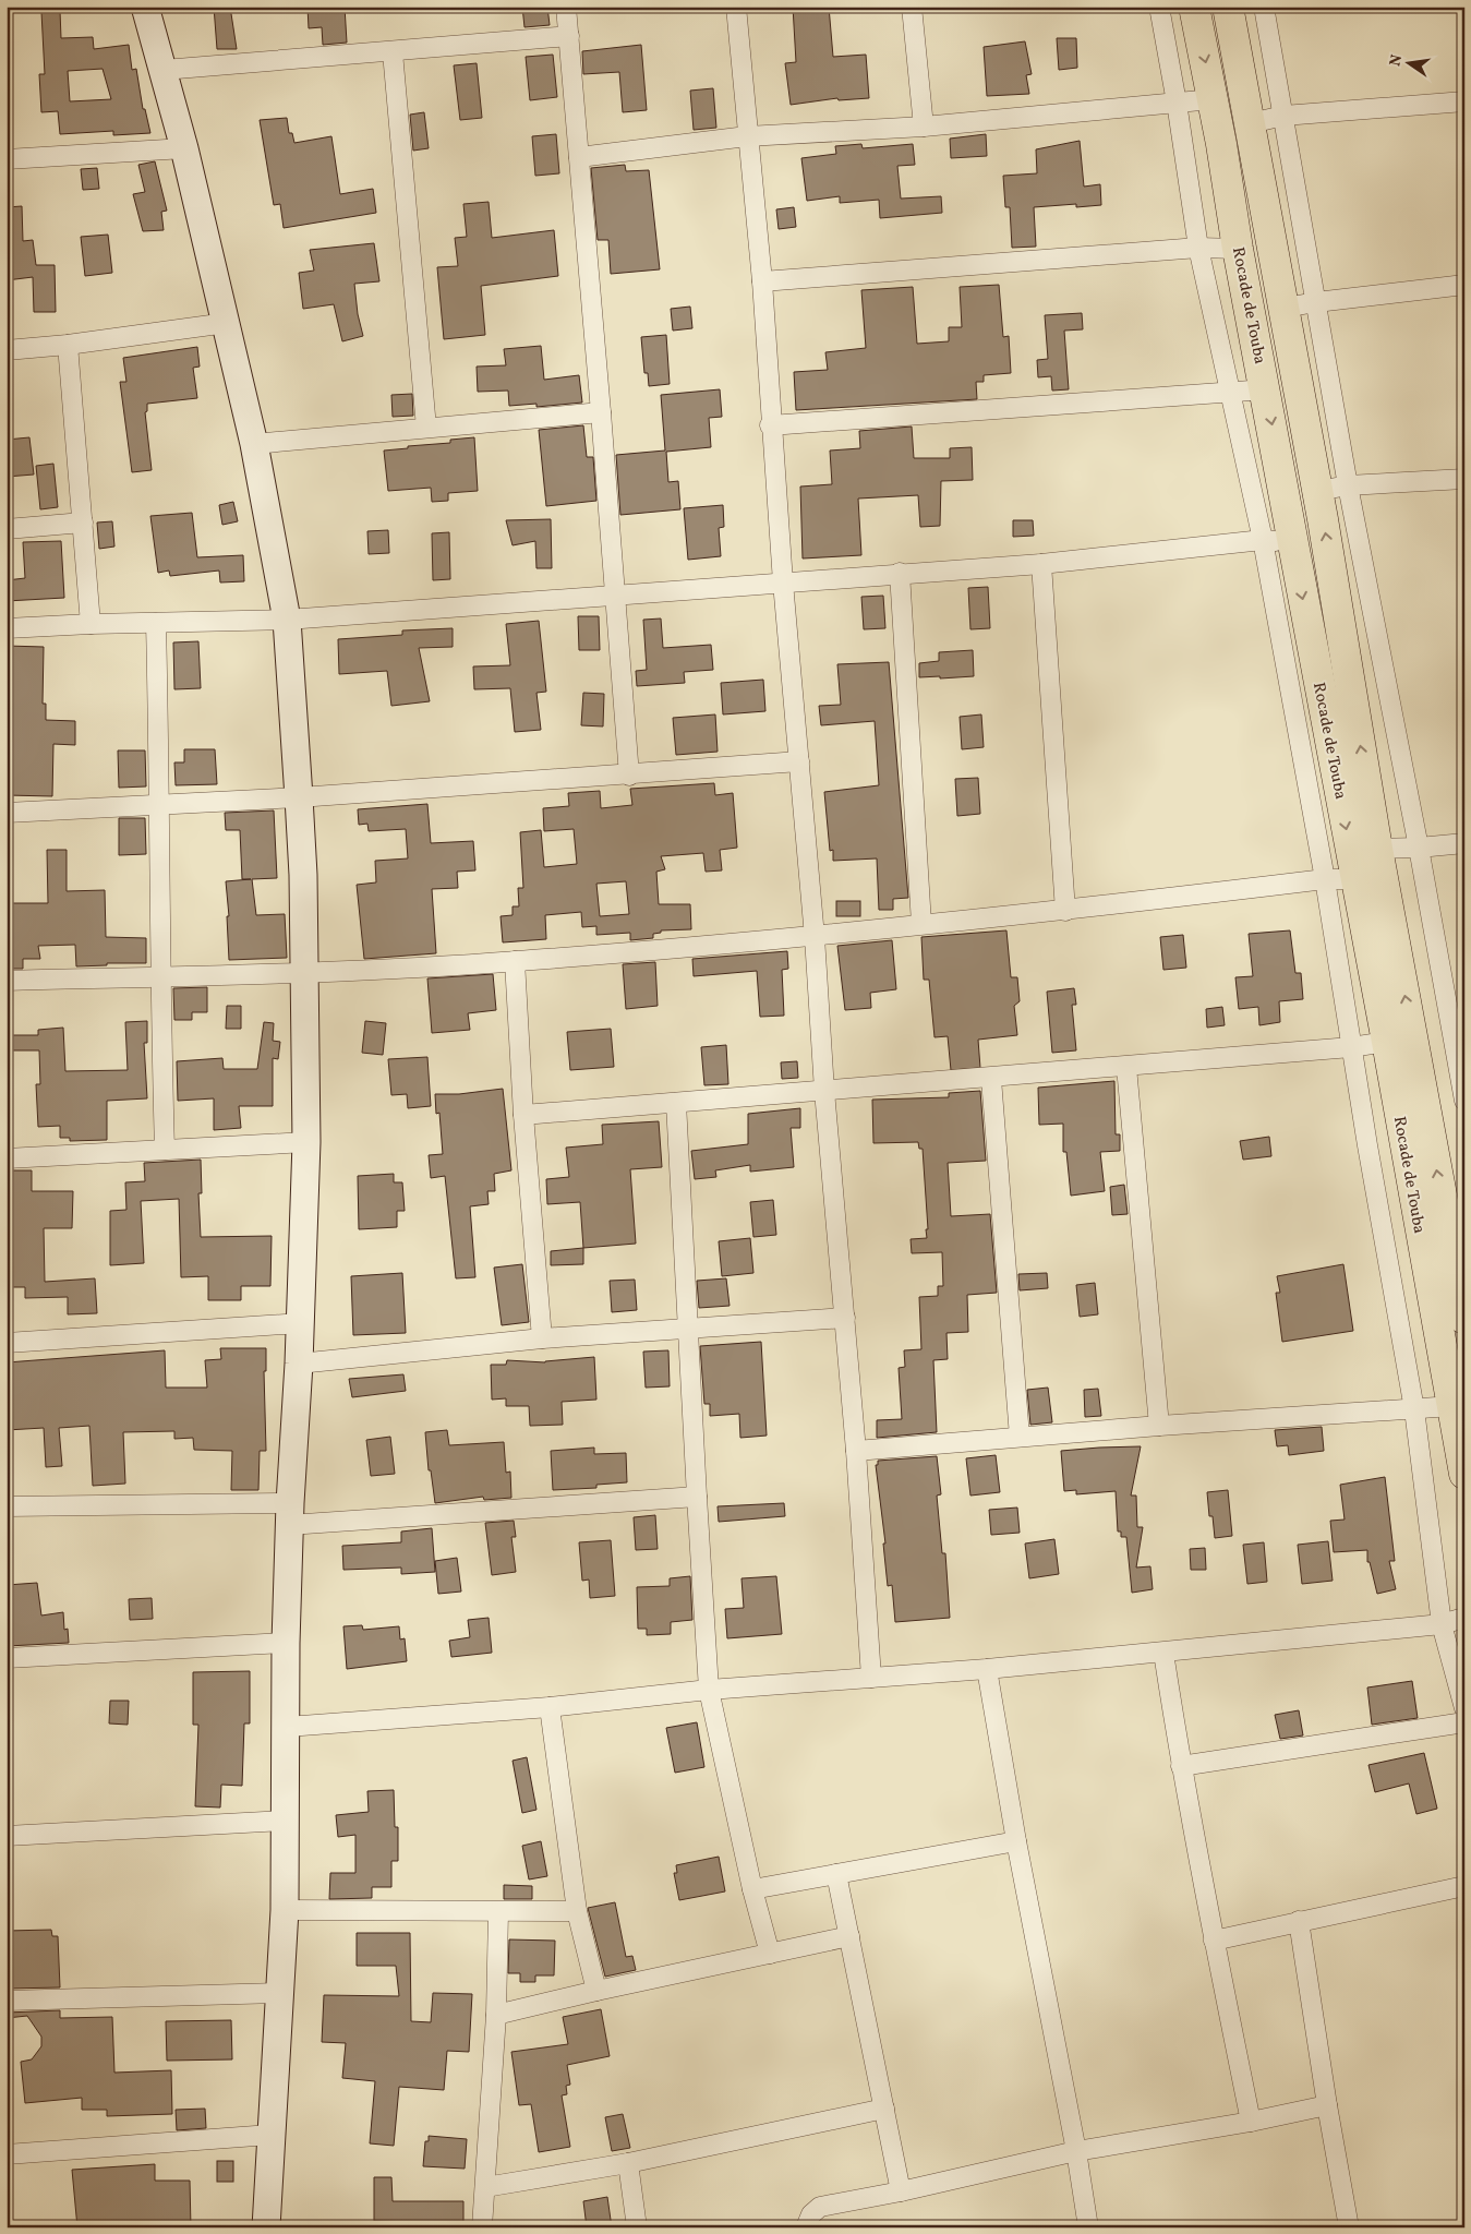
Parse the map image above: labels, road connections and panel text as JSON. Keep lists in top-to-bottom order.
{
  "streets": {
    "main road": ["Rocade de Touba"]
  },
  "north": "left"
}
